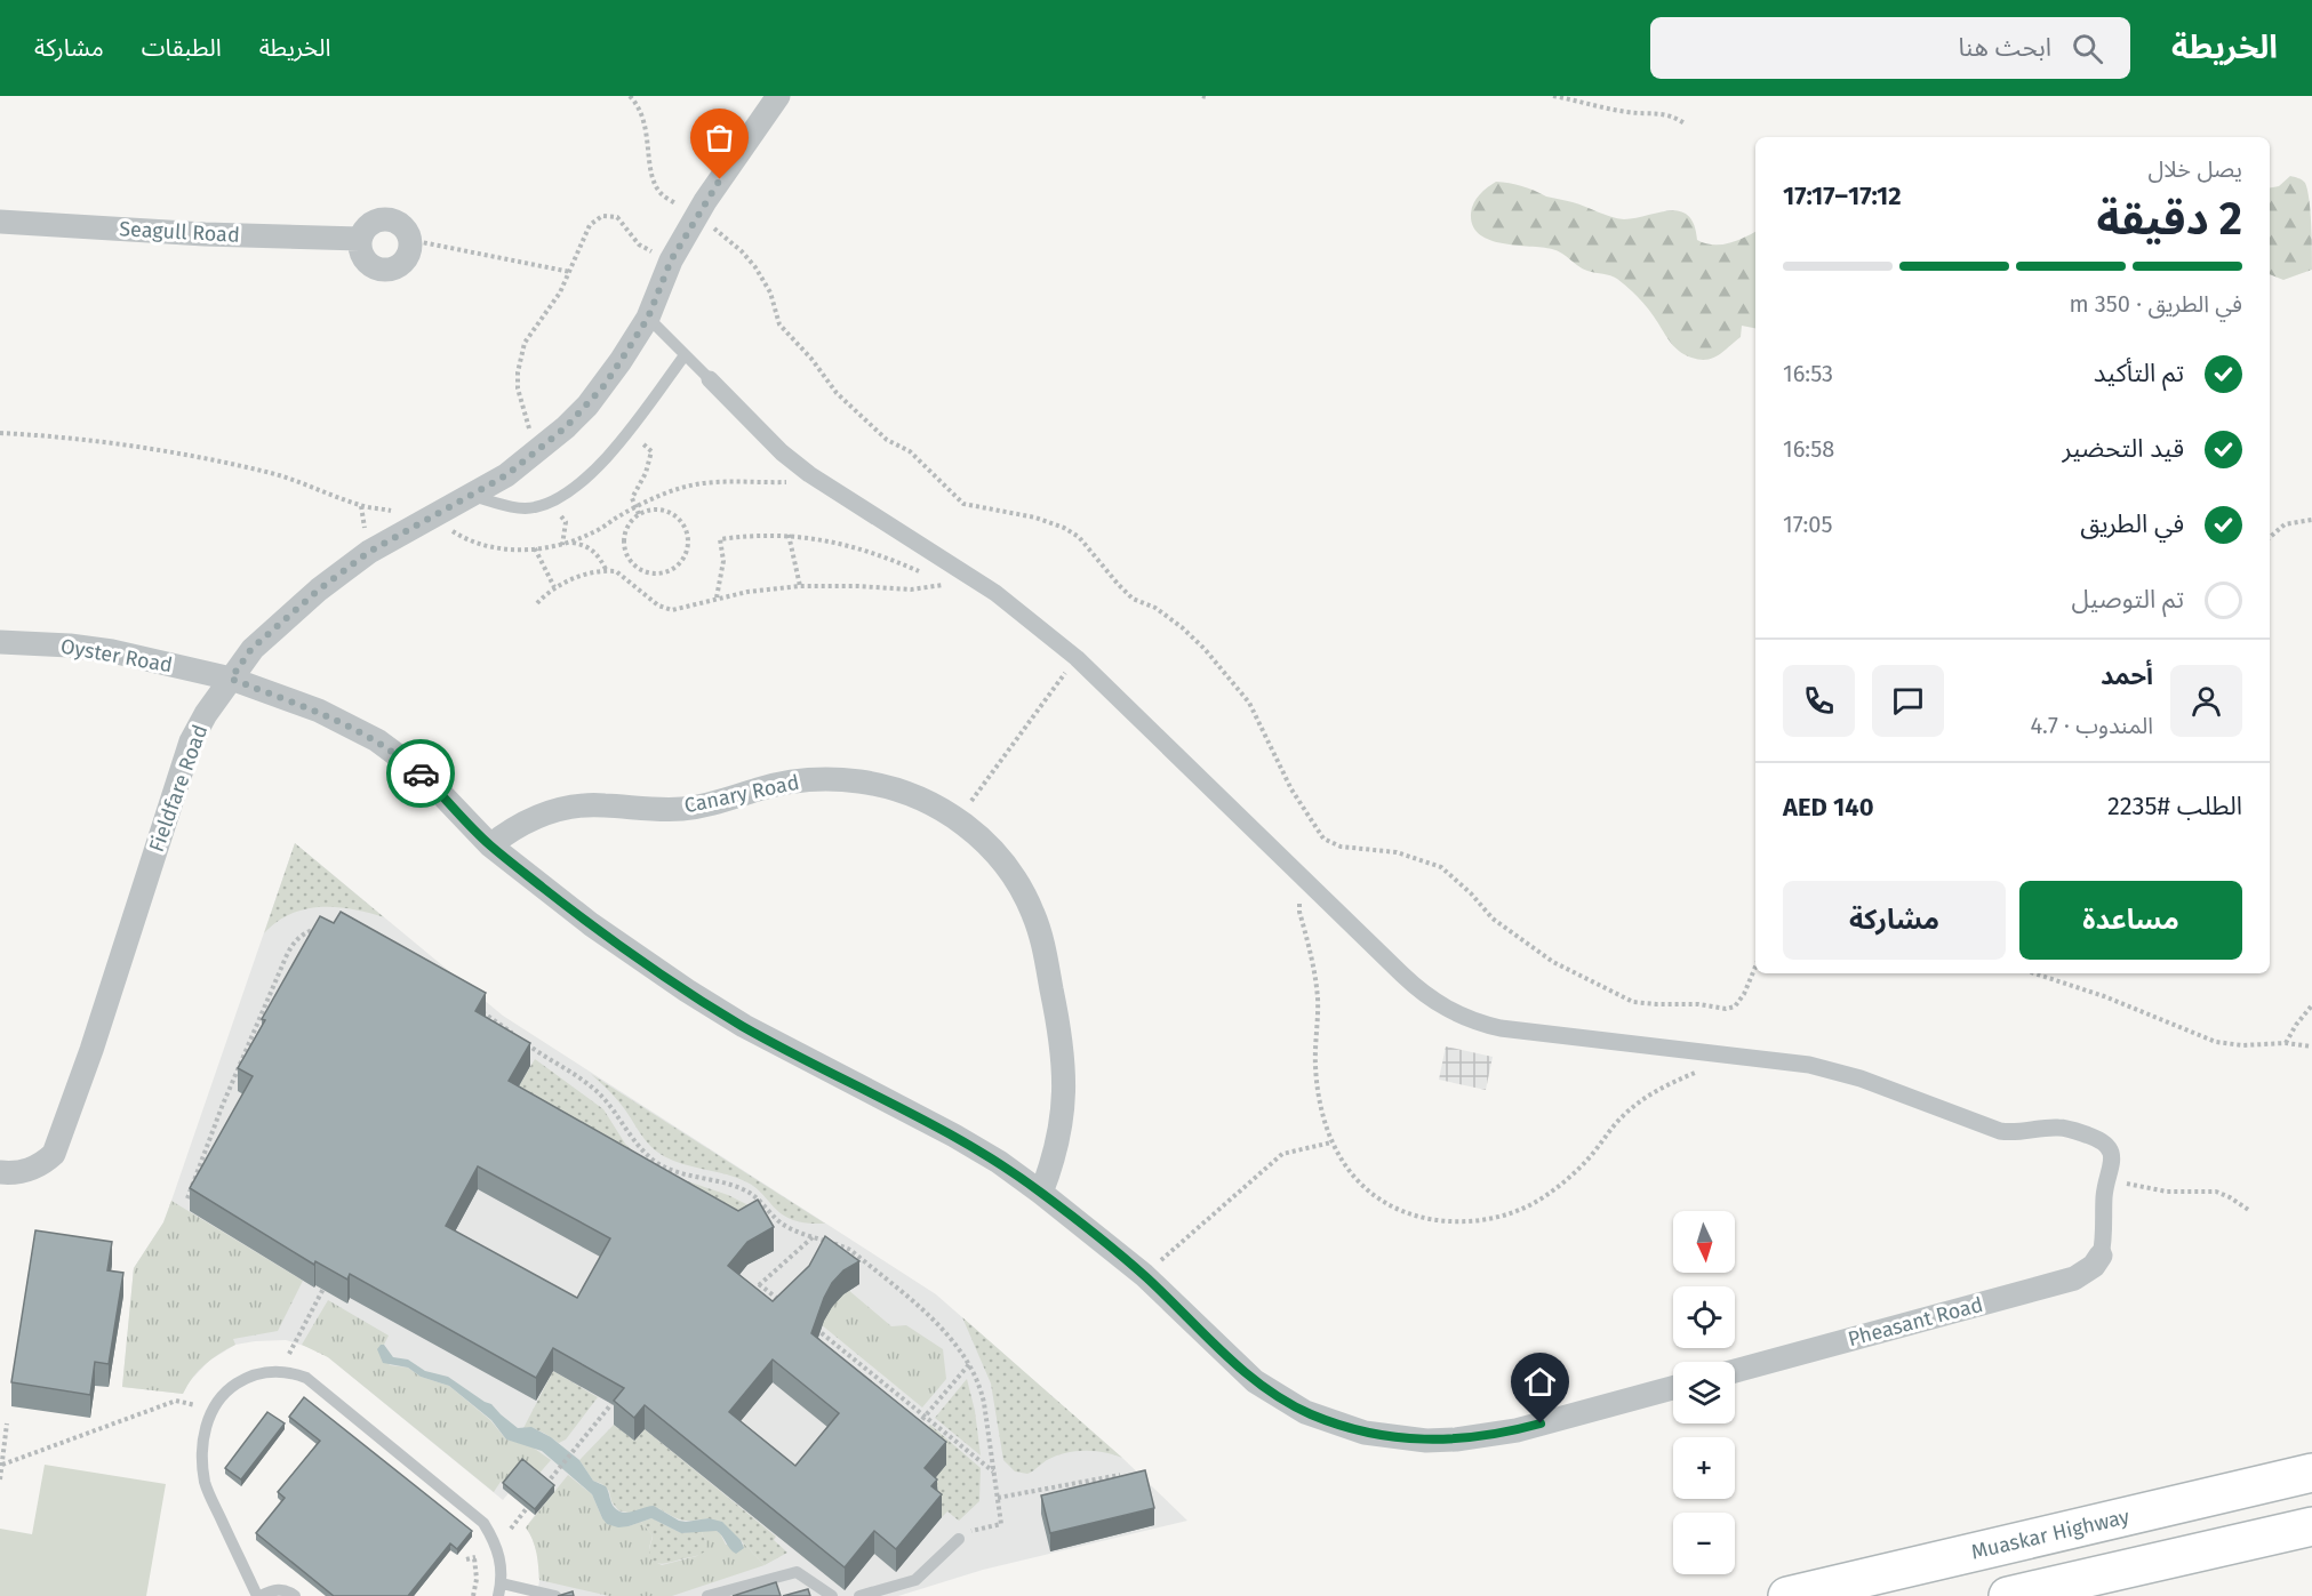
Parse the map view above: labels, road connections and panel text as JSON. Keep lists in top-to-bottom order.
{
  "streets": {
    "main road": ["Muaskar Highway"],
    "street": [
      "Seagull Road",
      "Oyster Road",
      "Fieldfare Road",
      "Canary Road",
      "Pheasant Road"
    ]
  },
  "crossings": [
    ["Oyster Road", "Fieldfare Road"]
  ],
  "north": "bottom",
  "page": {
    "header": "الخريطة",
    "search": "ابحث هنا",
    "nav": ["الخريطة", "الطبقات", "مشاركة"],
    "heading": ["2 دقيقة", "يصل خلال", "17:12–17:17"],
    "panel": [
      "أحمد",
      "المندوب · 4.7",
      "الطلب #2235",
      "AED 140"
    ],
    "bar": "في الطريق · 350 m",
    "list": [
      ["تم التأكيد", "16:53"],
      ["قيد التحضير", "16:58"],
      ["في الطريق", "17:05"],
      "تم التوصيل"
    ],
    "buttons": ["مساعدة", "مشاركة"],
    "map_buttons": ["+", "−"]
  }
}
